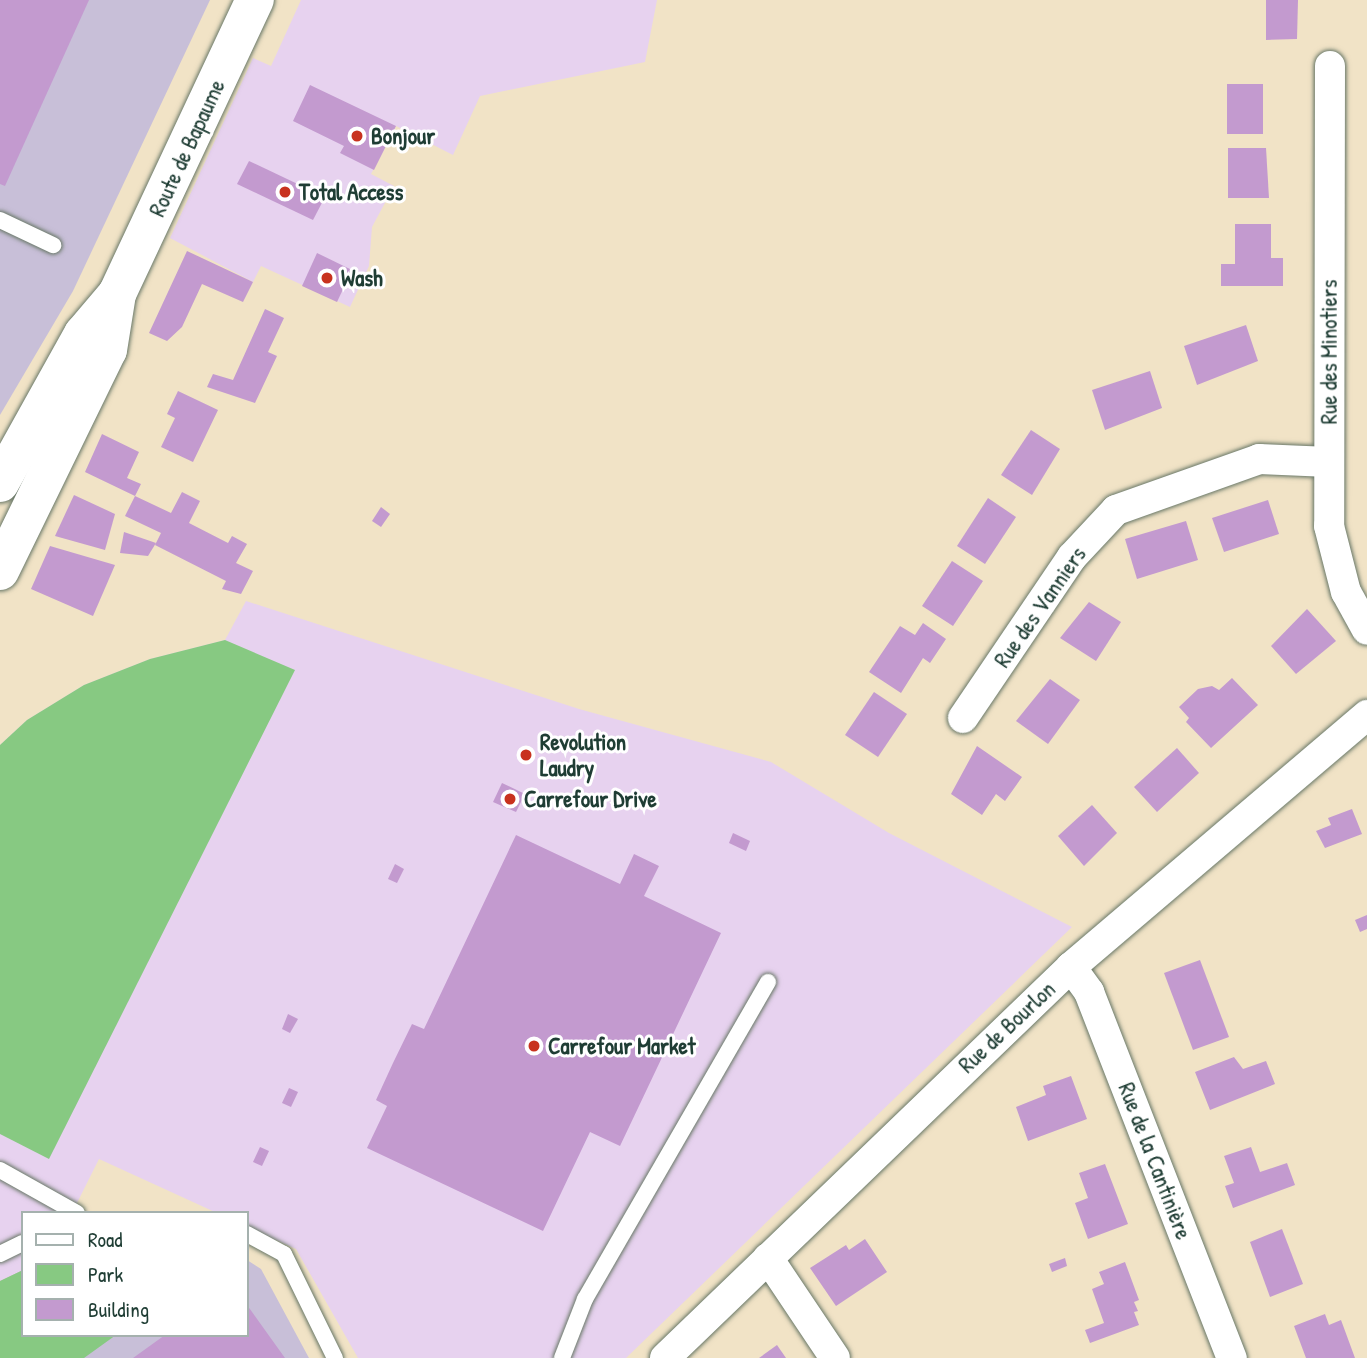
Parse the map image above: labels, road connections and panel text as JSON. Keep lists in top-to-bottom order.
{
  "streets": {
    "main road": ["Route de Bapaume"],
    "street": [
      "Rue des Minotiers",
      "Rue des Vanniers",
      "Rue de Bourlon",
      "Rue de la Cantinière"
    ]
  },
  "crossings": [
    ["Rue des Minotiers", "Rue des Vanniers"],
    ["Rue de Bourlon", "Rue de la Cantinière"]
  ],
  "places": [
    "Bonjour",
    "Total Access",
    "Wash",
    "Revolution Laudry",
    "Carrefour Drive",
    "Carrefour Market"
  ],
  "legend": ["Road", "Park", "Building"]
}
